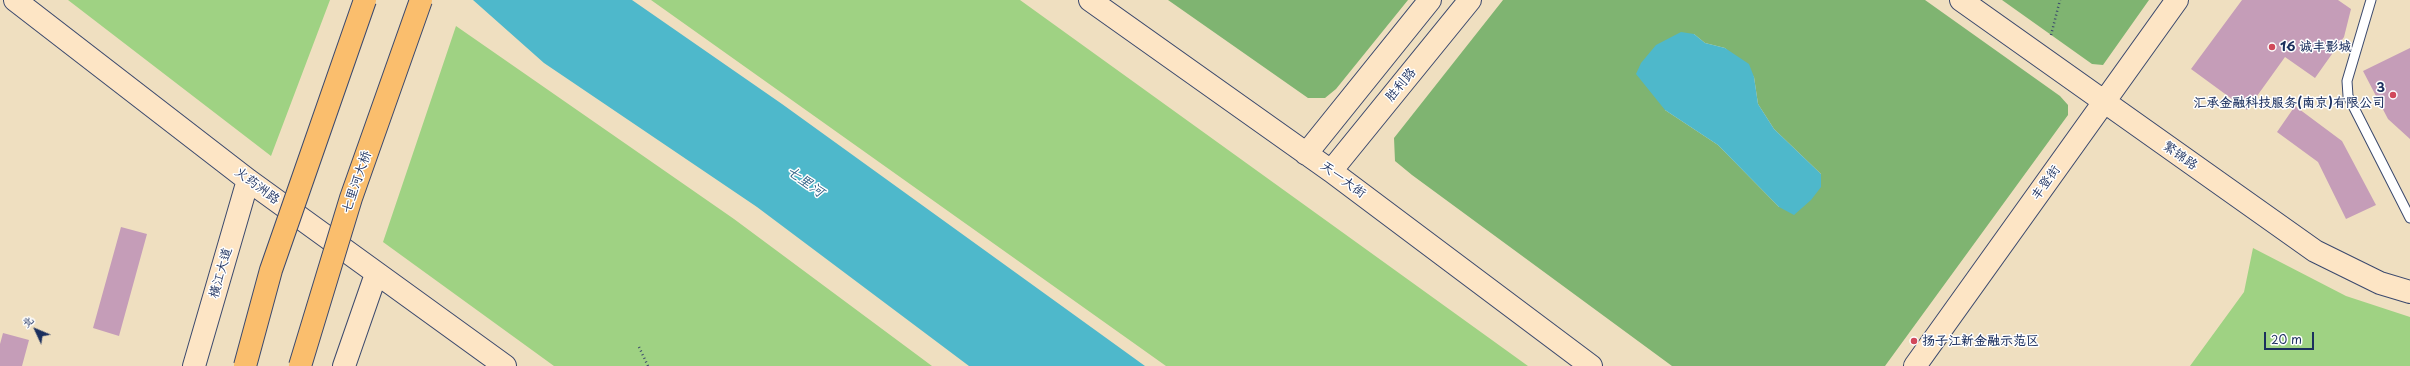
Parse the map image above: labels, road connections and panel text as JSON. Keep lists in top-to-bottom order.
{
  "streets": {
    "highway": ["七里河大桥"],
    "street": [
      "胜利路",
      "繁锦路",
      "天一大街",
      "丰登街",
      "火药洲路",
      "横江大道"
    ]
  },
  "crossings": [
    ["胜利路", "天一大街"],
    ["繁锦路", "丰登街"],
    ["火药洲路", "横江大道"]
  ],
  "water": ["七里河"],
  "places": ["16 诚丰影城", "3 汇承金融科技服务(南京)有限公司", "扬子江新金融示范区"],
  "scale_bar": "20 m",
  "north": "top left"
}
